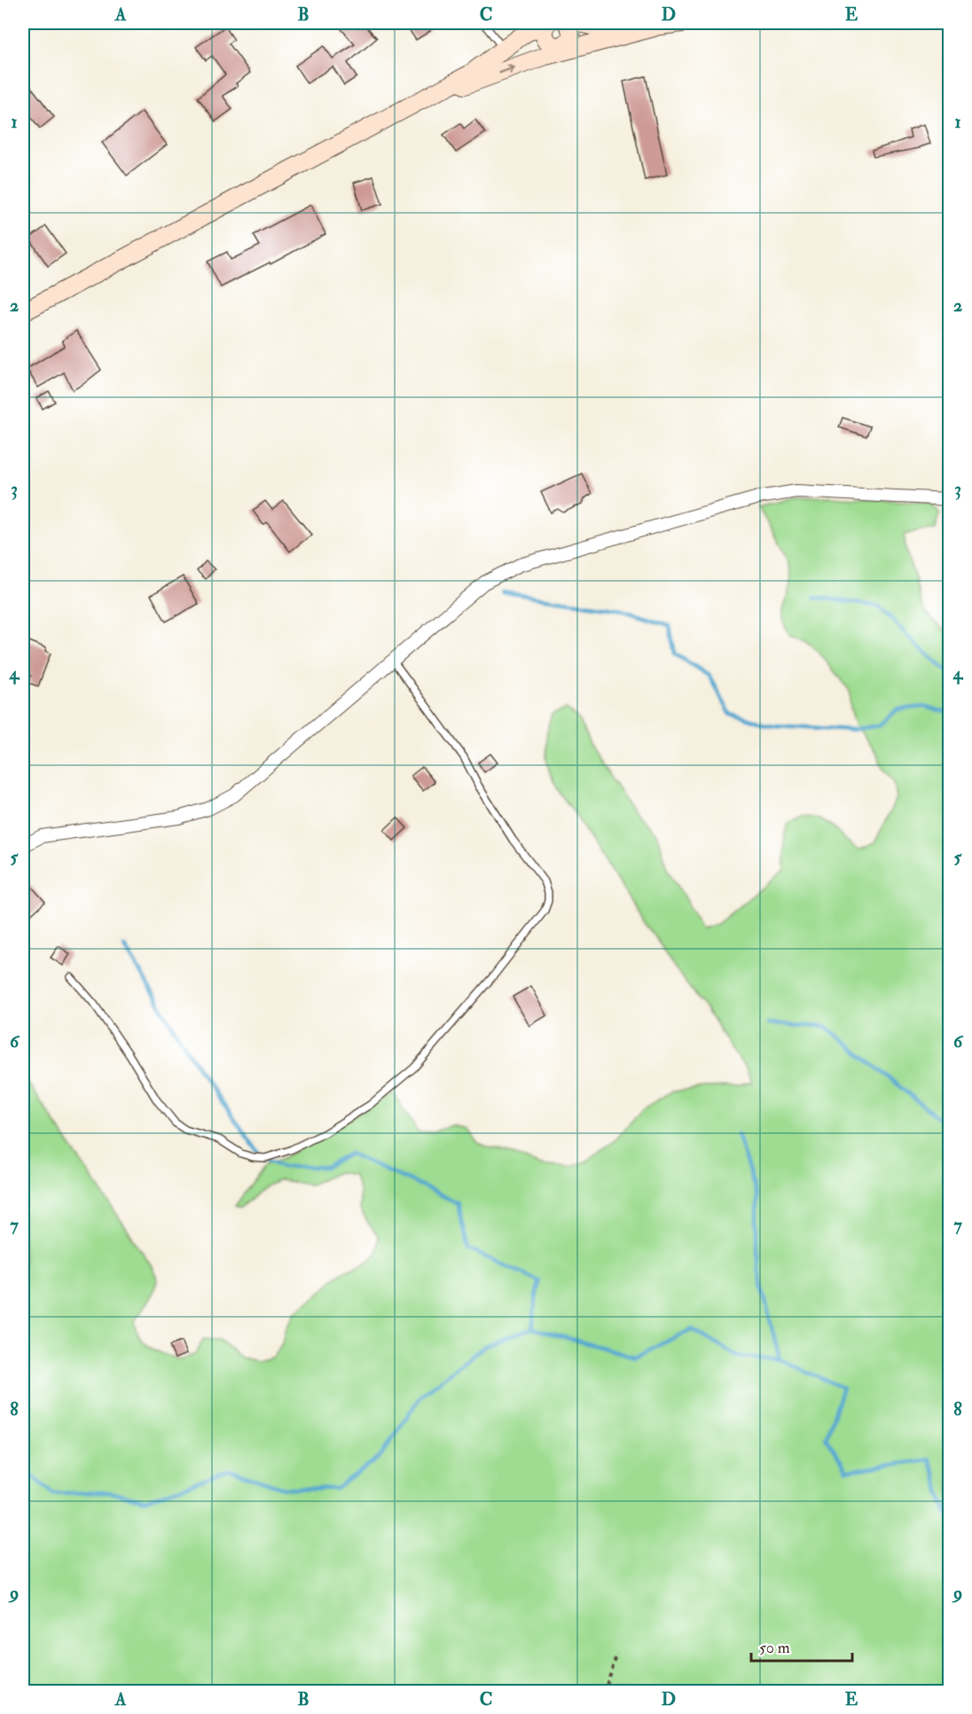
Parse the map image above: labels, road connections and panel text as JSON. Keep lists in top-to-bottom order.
{
  "scale_bar": "50 m",
  "grid": {
    "columns": [
      "A",
      "B",
      "C",
      "D",
      "E"
    ],
    "rows": [
      "1",
      "2",
      "3",
      "4",
      "5",
      "6",
      "7",
      "8",
      "9"
    ]
  }
}
